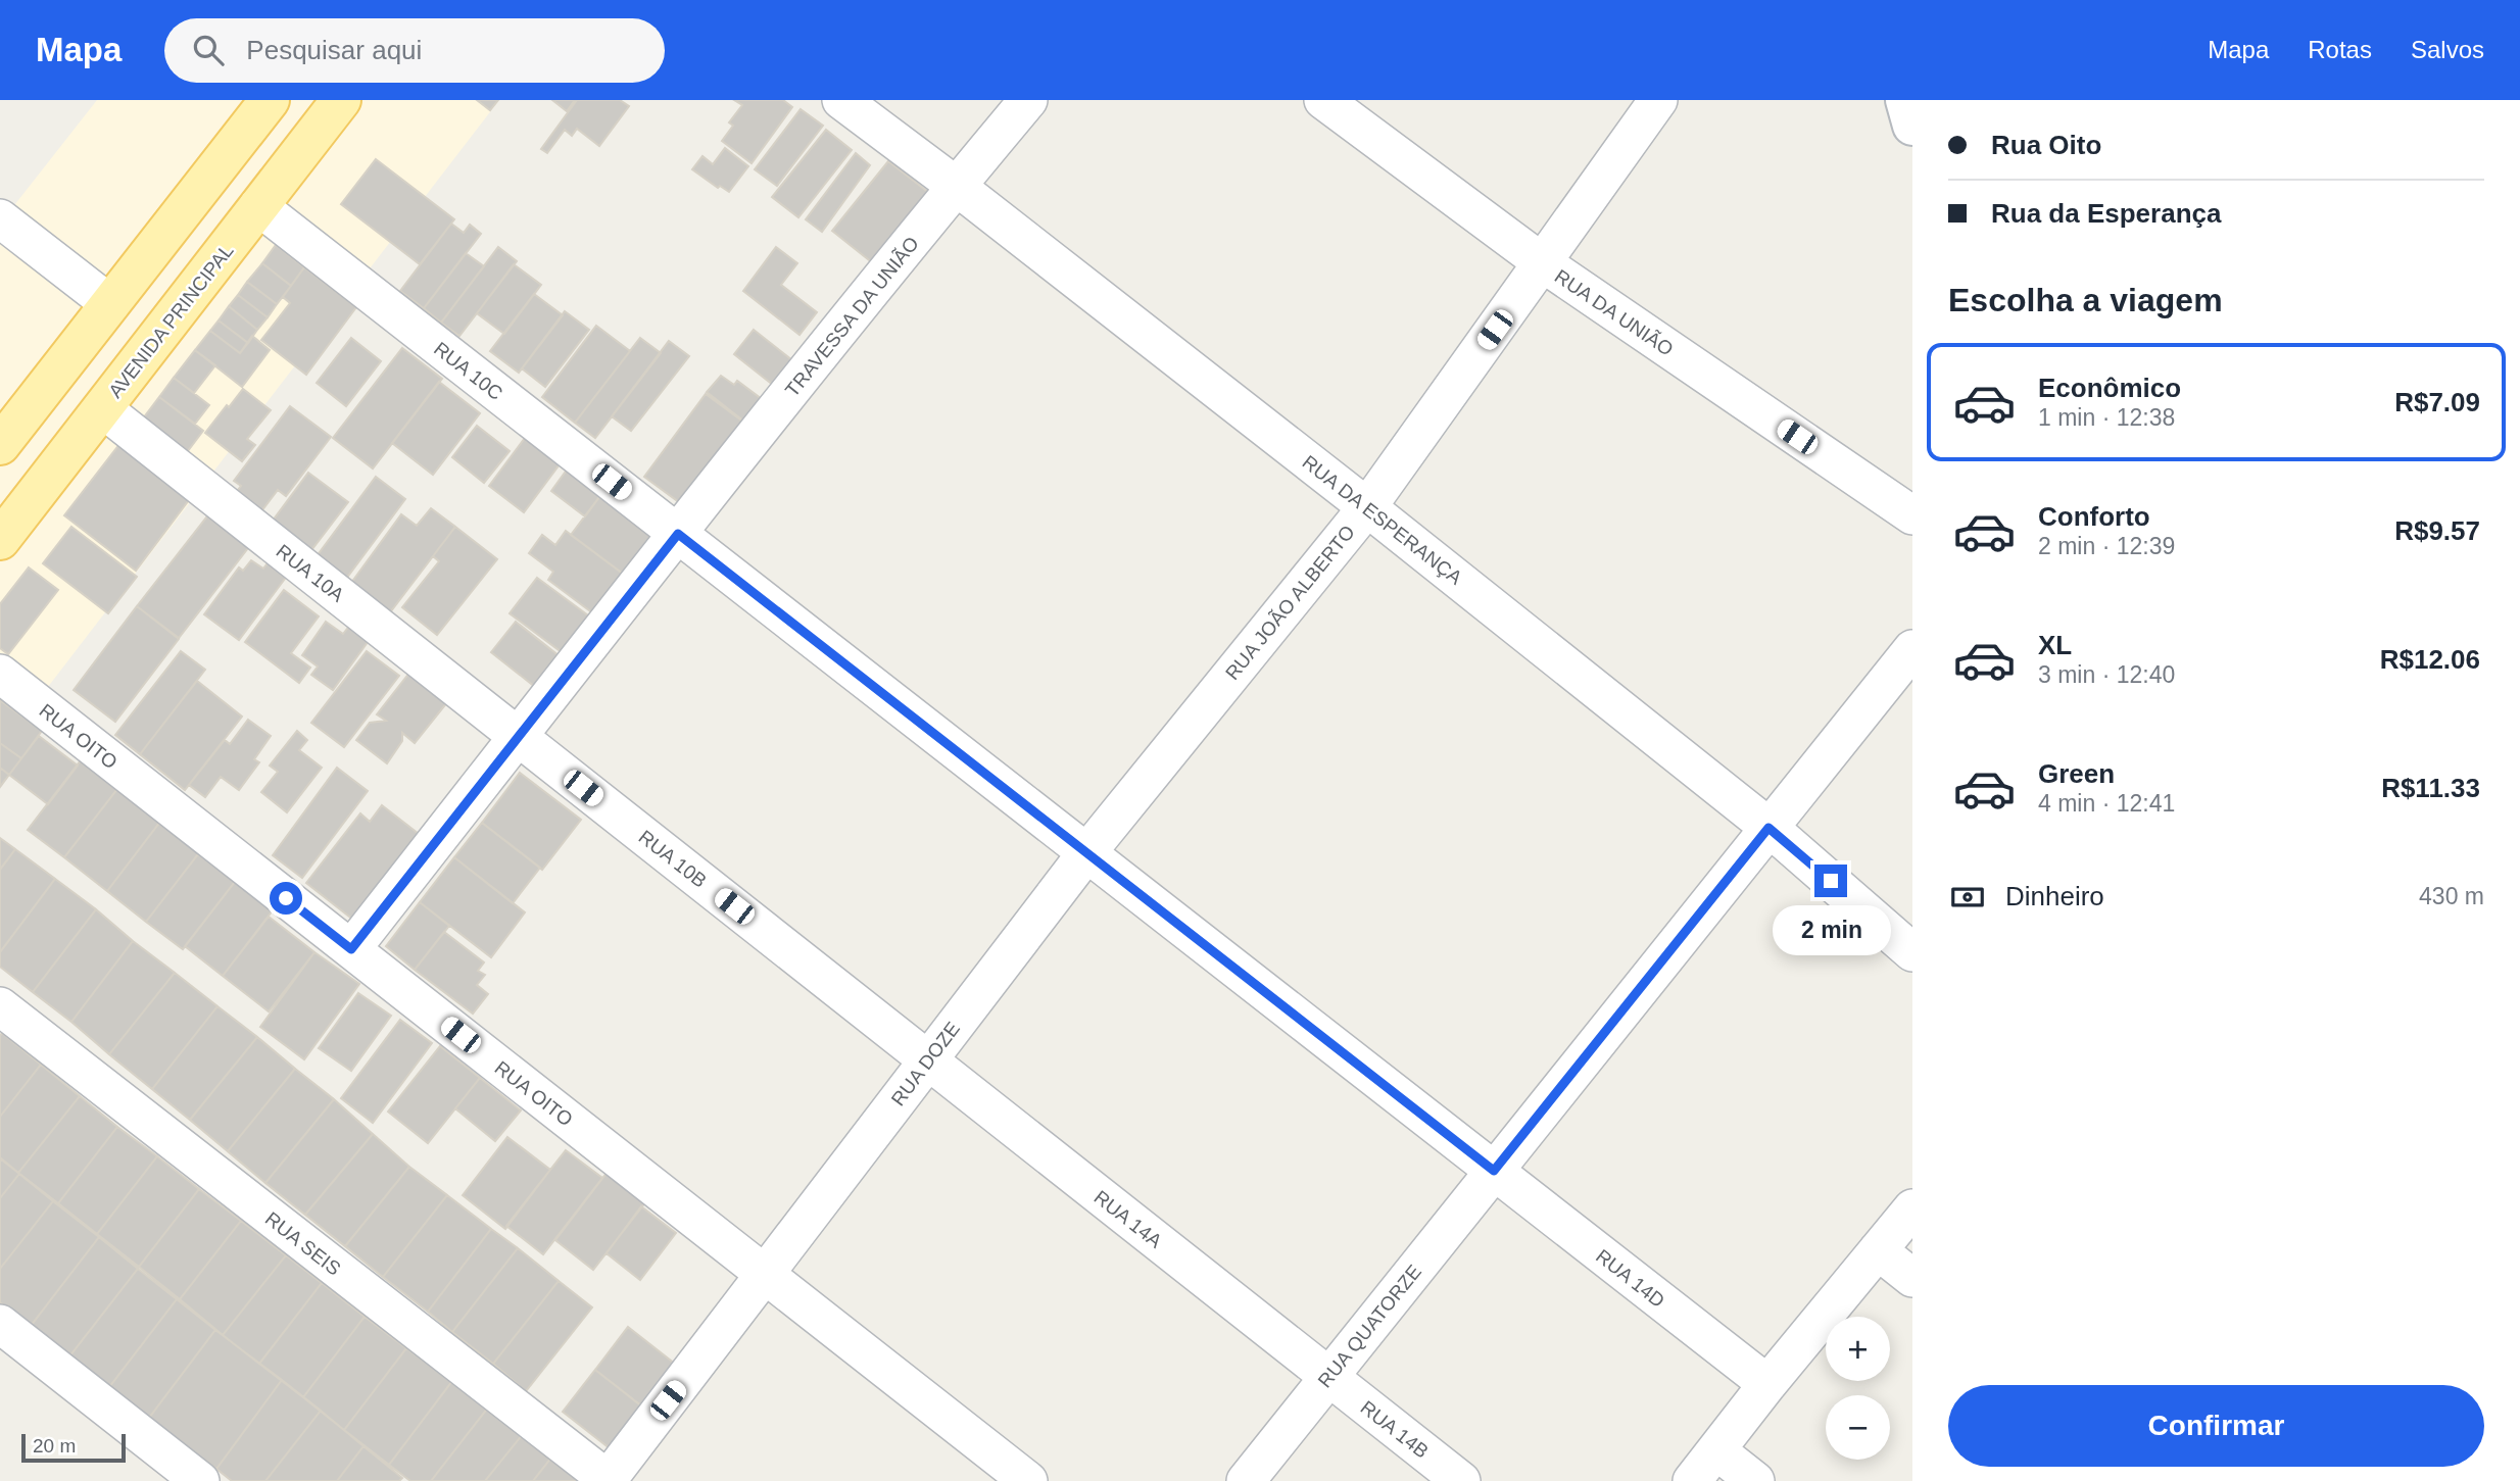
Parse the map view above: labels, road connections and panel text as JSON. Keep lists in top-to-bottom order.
{
  "streets": {
    "main road": ["AVENIDA PRINCIPAL"],
    "street": [
      "RUA DA UNIÃO",
      "TRAVESSA DA UNIÃO",
      "RUA 10C",
      "RUA DA ESPERANÇA",
      "RUA 10A",
      "RUA JOÃO ALBERTO",
      "RUA OITO",
      "RUA 10B",
      "RUA DOZE",
      "RUA 14A",
      "RUA SEIS",
      "RUA 14D",
      "RUA QUATORZE",
      "RUA 14B"
    ]
  },
  "crossings": [
    ["RUA DA UNIÃO", "RUA JOÃO ALBERTO"],
    ["TRAVESSA DA UNIÃO", "RUA 10C"],
    ["TRAVESSA DA UNIÃO", "RUA DA ESPERANÇA"],
    ["TRAVESSA DA UNIÃO", "RUA 10A"],
    ["TRAVESSA DA UNIÃO", "RUA OITO"],
    ["TRAVESSA DA UNIÃO", "RUA 10B"],
    ["AVENIDA PRINCIPAL", "RUA 10C"],
    ["AVENIDA PRINCIPAL", "RUA 10A"],
    ["RUA 10C", "RUA JOÃO ALBERTO"],
    ["RUA 10C", "RUA DOZE"],
    ["RUA 10C", "RUA 14D"],
    ["RUA DA ESPERANÇA", "RUA JOÃO ALBERTO"],
    ["RUA DA ESPERANÇA", "RUA QUATORZE"],
    ["RUA 10A", "RUA 10B"],
    ["RUA JOÃO ALBERTO", "RUA DOZE"],
    ["RUA JOÃO ALBERTO", "RUA 14D"],
    ["RUA OITO", "RUA DOZE"],
    ["RUA OITO", "RUA SEIS"],
    ["RUA 10B", "RUA DOZE"],
    ["RUA 10B", "RUA 14A"],
    ["RUA DOZE", "RUA 14A"],
    ["RUA DOZE", "RUA SEIS"],
    ["RUA DOZE", "RUA 14D"],
    ["RUA 14A", "RUA QUATORZE"],
    ["RUA 14A", "RUA 14B"],
    ["RUA 14D", "RUA QUATORZE"],
    ["RUA QUATORZE", "RUA 14B"]
  ],
  "scale_bar": "20 m",
  "page": {
    "header": "Mapa",
    "search": "Pesquisar aqui",
    "nav": ["Mapa", "Rotas", "Salvos"],
    "banner": ["Rua Oito", "Rua da Esperança"],
    "heading": "Escolha a viagem",
    "list": [
      {
        "name": "Econômico",
        "note": "1 min · 12:38",
        "value": "R$7.09"
      },
      {
        "name": "Conforto",
        "note": "2 min · 12:39",
        "value": "R$9.57"
      },
      {
        "name": "XL",
        "note": "3 min · 12:40",
        "value": "R$12.06"
      },
      {
        "name": "Green",
        "note": "4 min · 12:41",
        "value": "R$11.33"
      }
    ],
    "pay": ["Dinheiro", "430 m"],
    "bubble": "2 min",
    "map_buttons": ["+", "−"],
    "buttons": "Confirmar",
    "scale": "20 m"
  }
}
